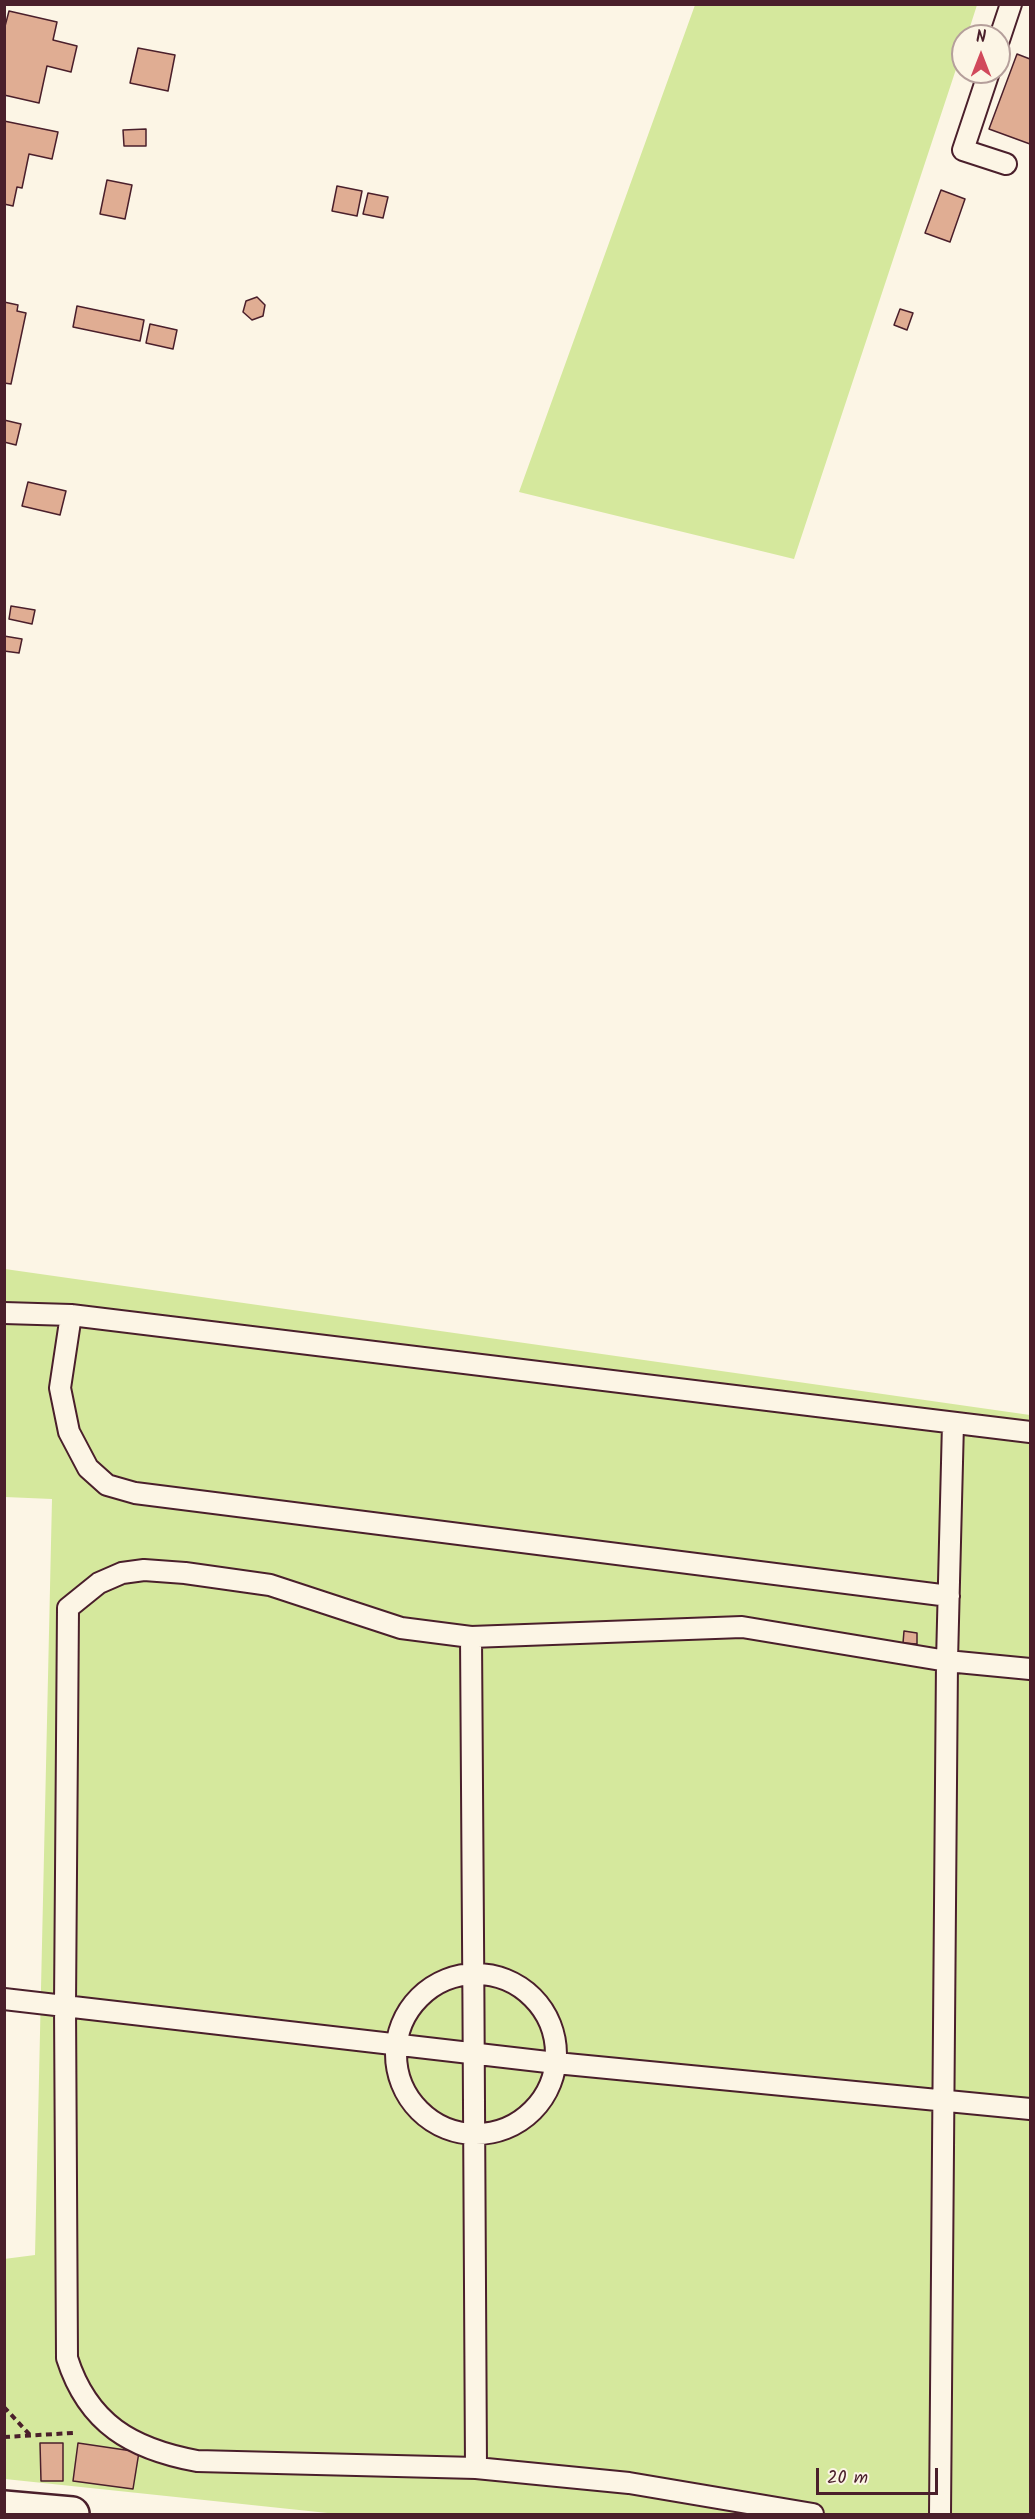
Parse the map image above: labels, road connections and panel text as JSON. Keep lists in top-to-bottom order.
{
  "scale_bar": "20 m",
  "north": "top"
}
